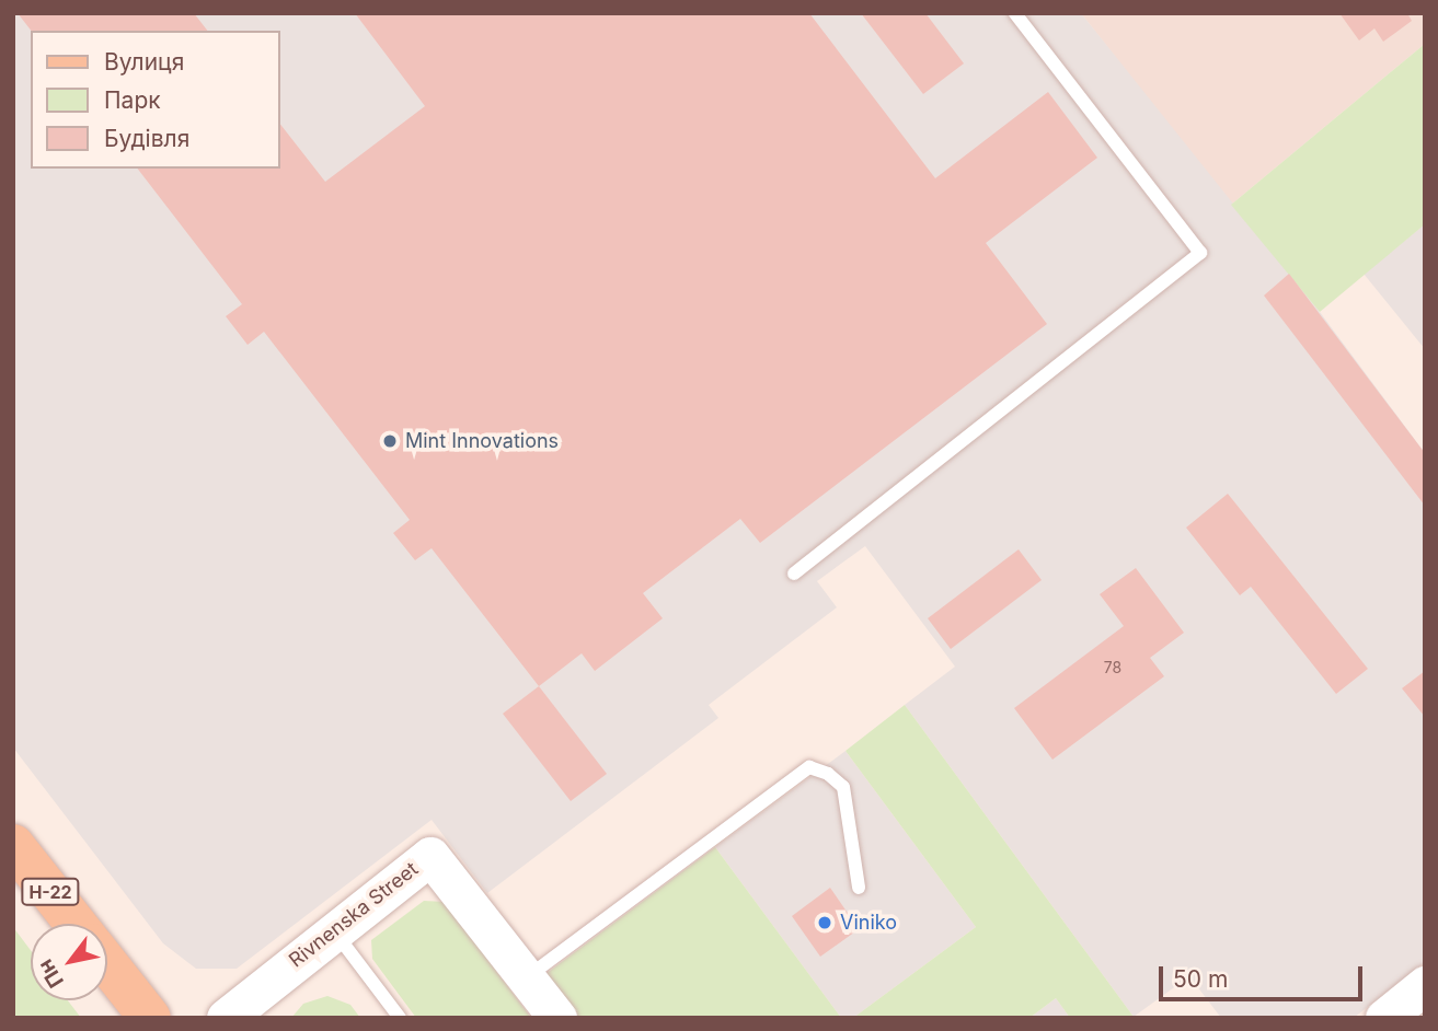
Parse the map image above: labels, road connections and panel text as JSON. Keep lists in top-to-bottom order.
{
  "streets": {
    "main road": ["Н-22"],
    "street": ["Rivnenska Street"]
  },
  "places": ["Mint Innovations", "Viniko"],
  "house_numbers": ["78"],
  "legend": ["Вулиця", "Парк", "Будівля"],
  "scale_bar": "50 m",
  "north": "bottom left"
}
